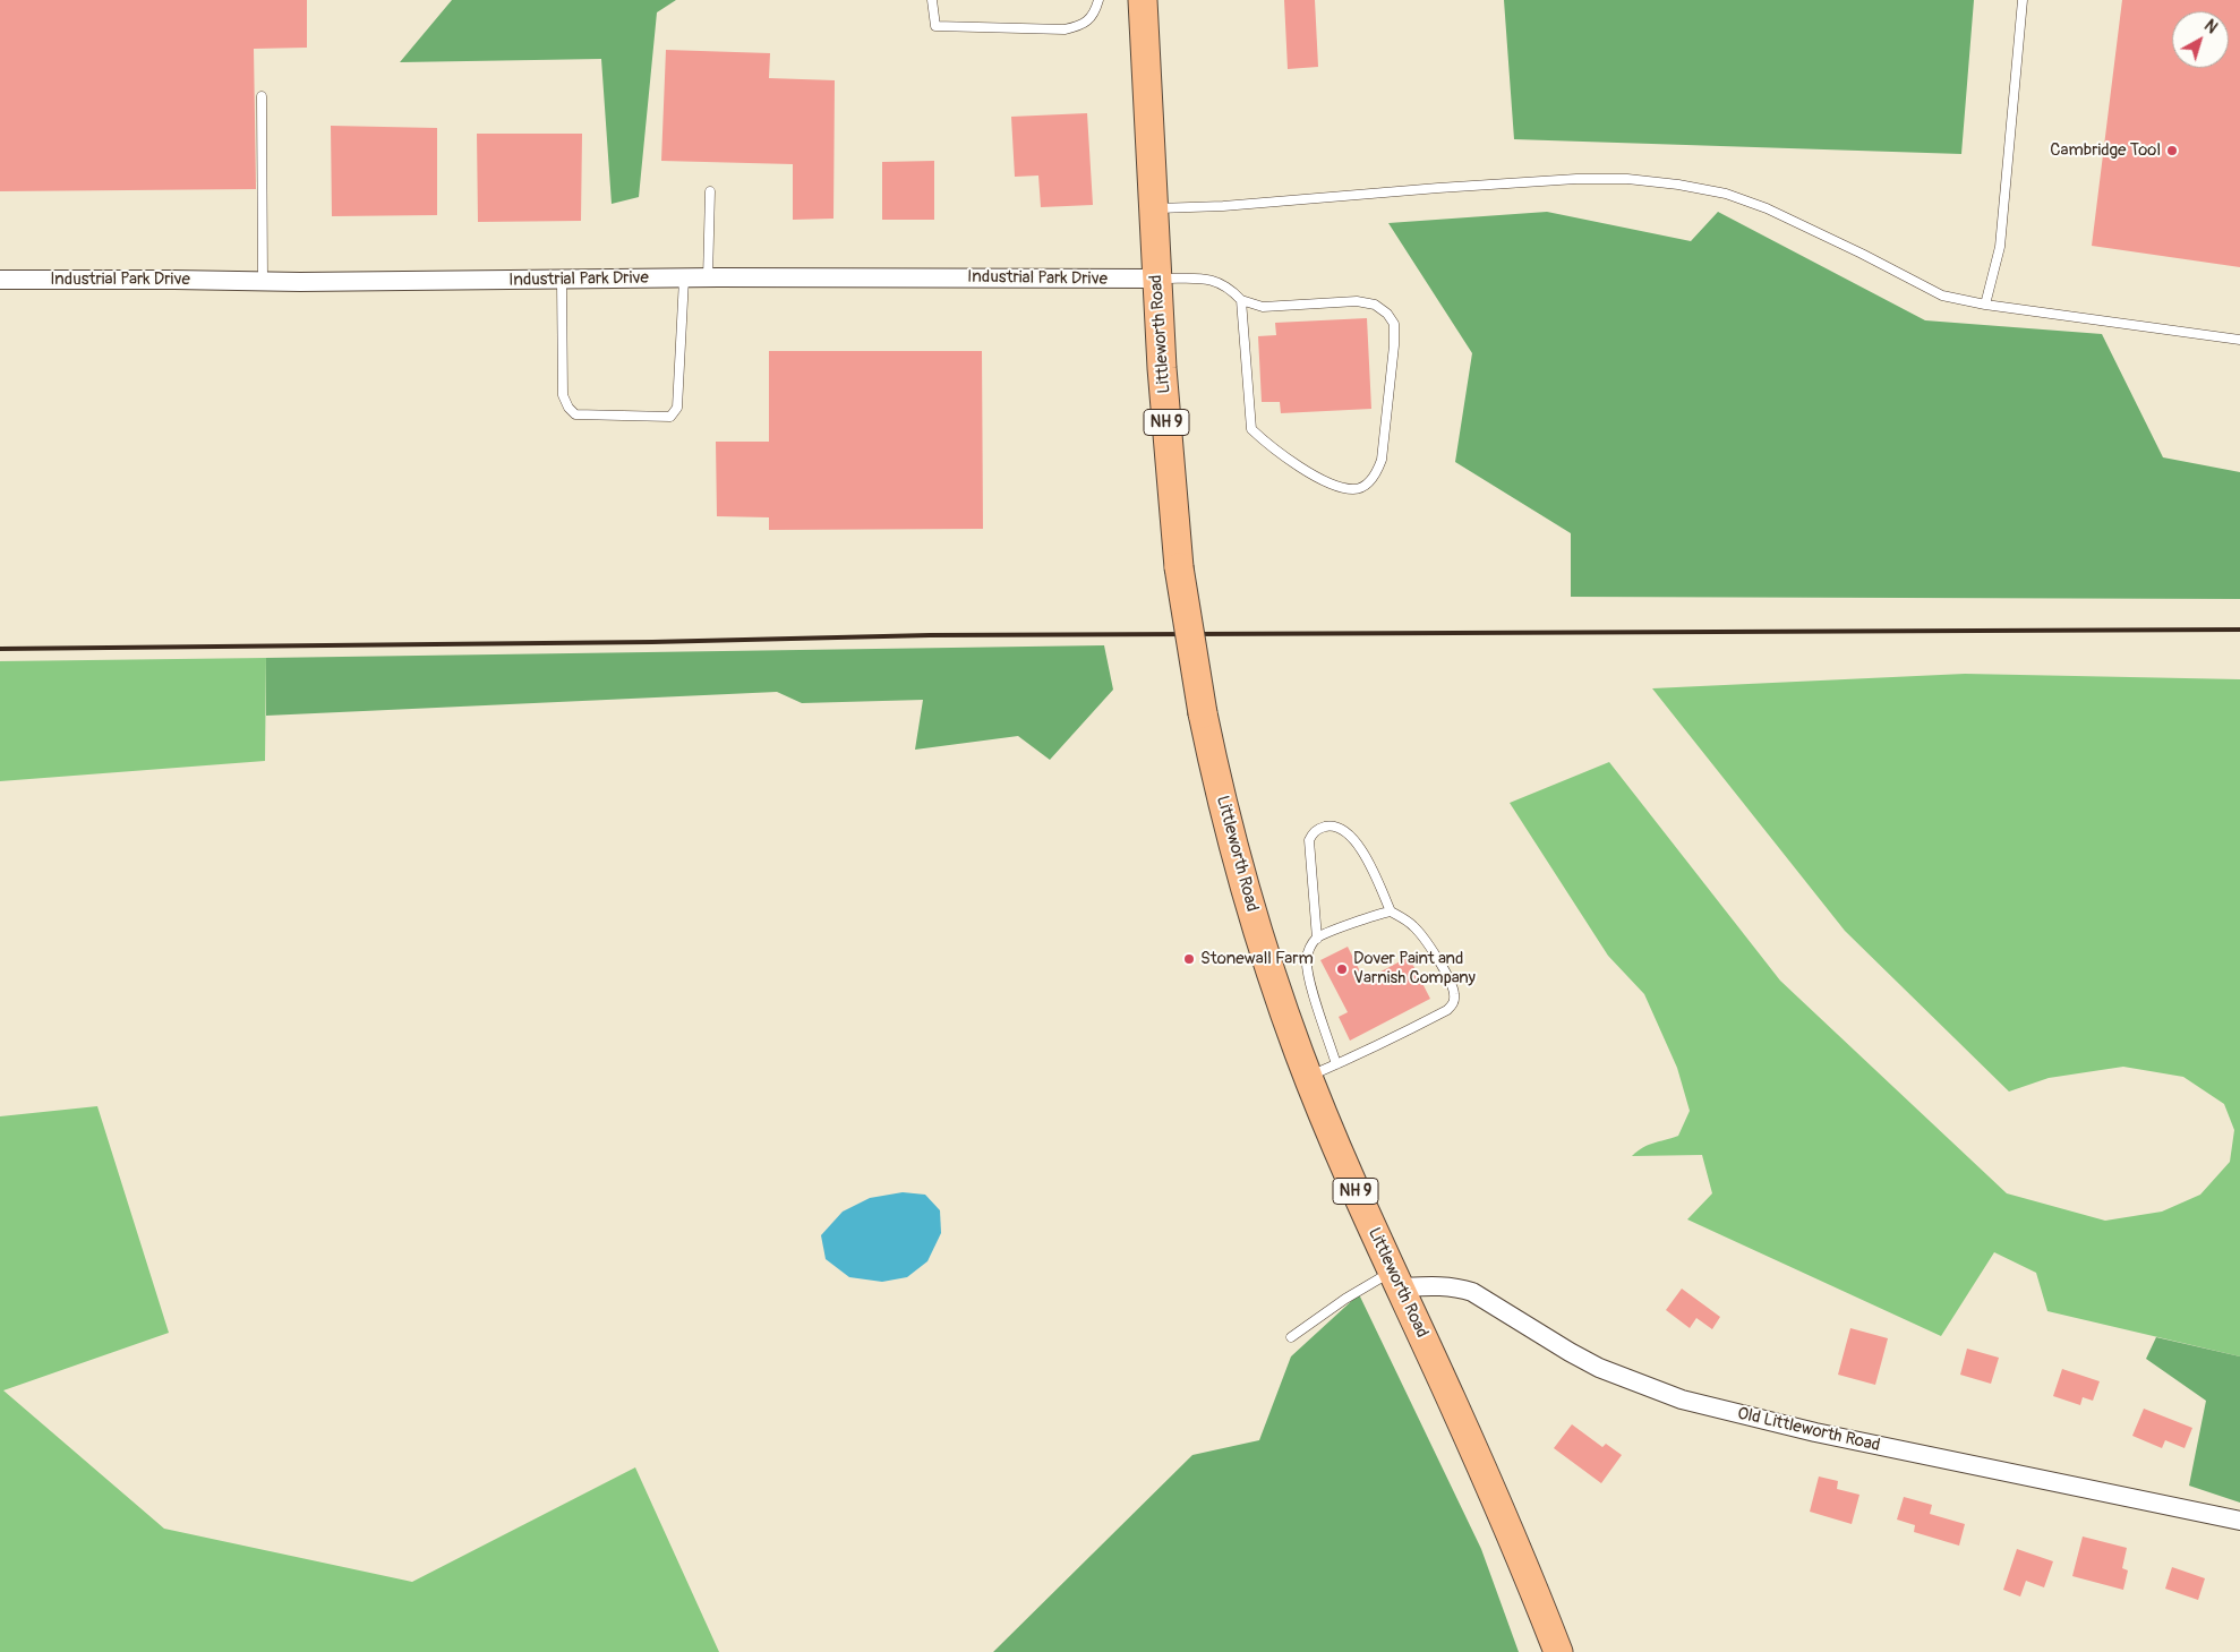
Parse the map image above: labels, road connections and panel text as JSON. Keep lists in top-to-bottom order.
{
  "streets": {
    "main road": ["Littleworth Road", "NH 9"],
    "street": ["Industrial Park Drive", "Old Littleworth Road"]
  },
  "crossings": [
    ["Industrial Park Drive", "Littleworth Road"],
    ["Littleworth Road", "Old Littleworth Road"]
  ],
  "places": ["Cambridge Tool", "Stonewall Farm", "Dover Paint and Varnish Company"],
  "north": "top right"
}
